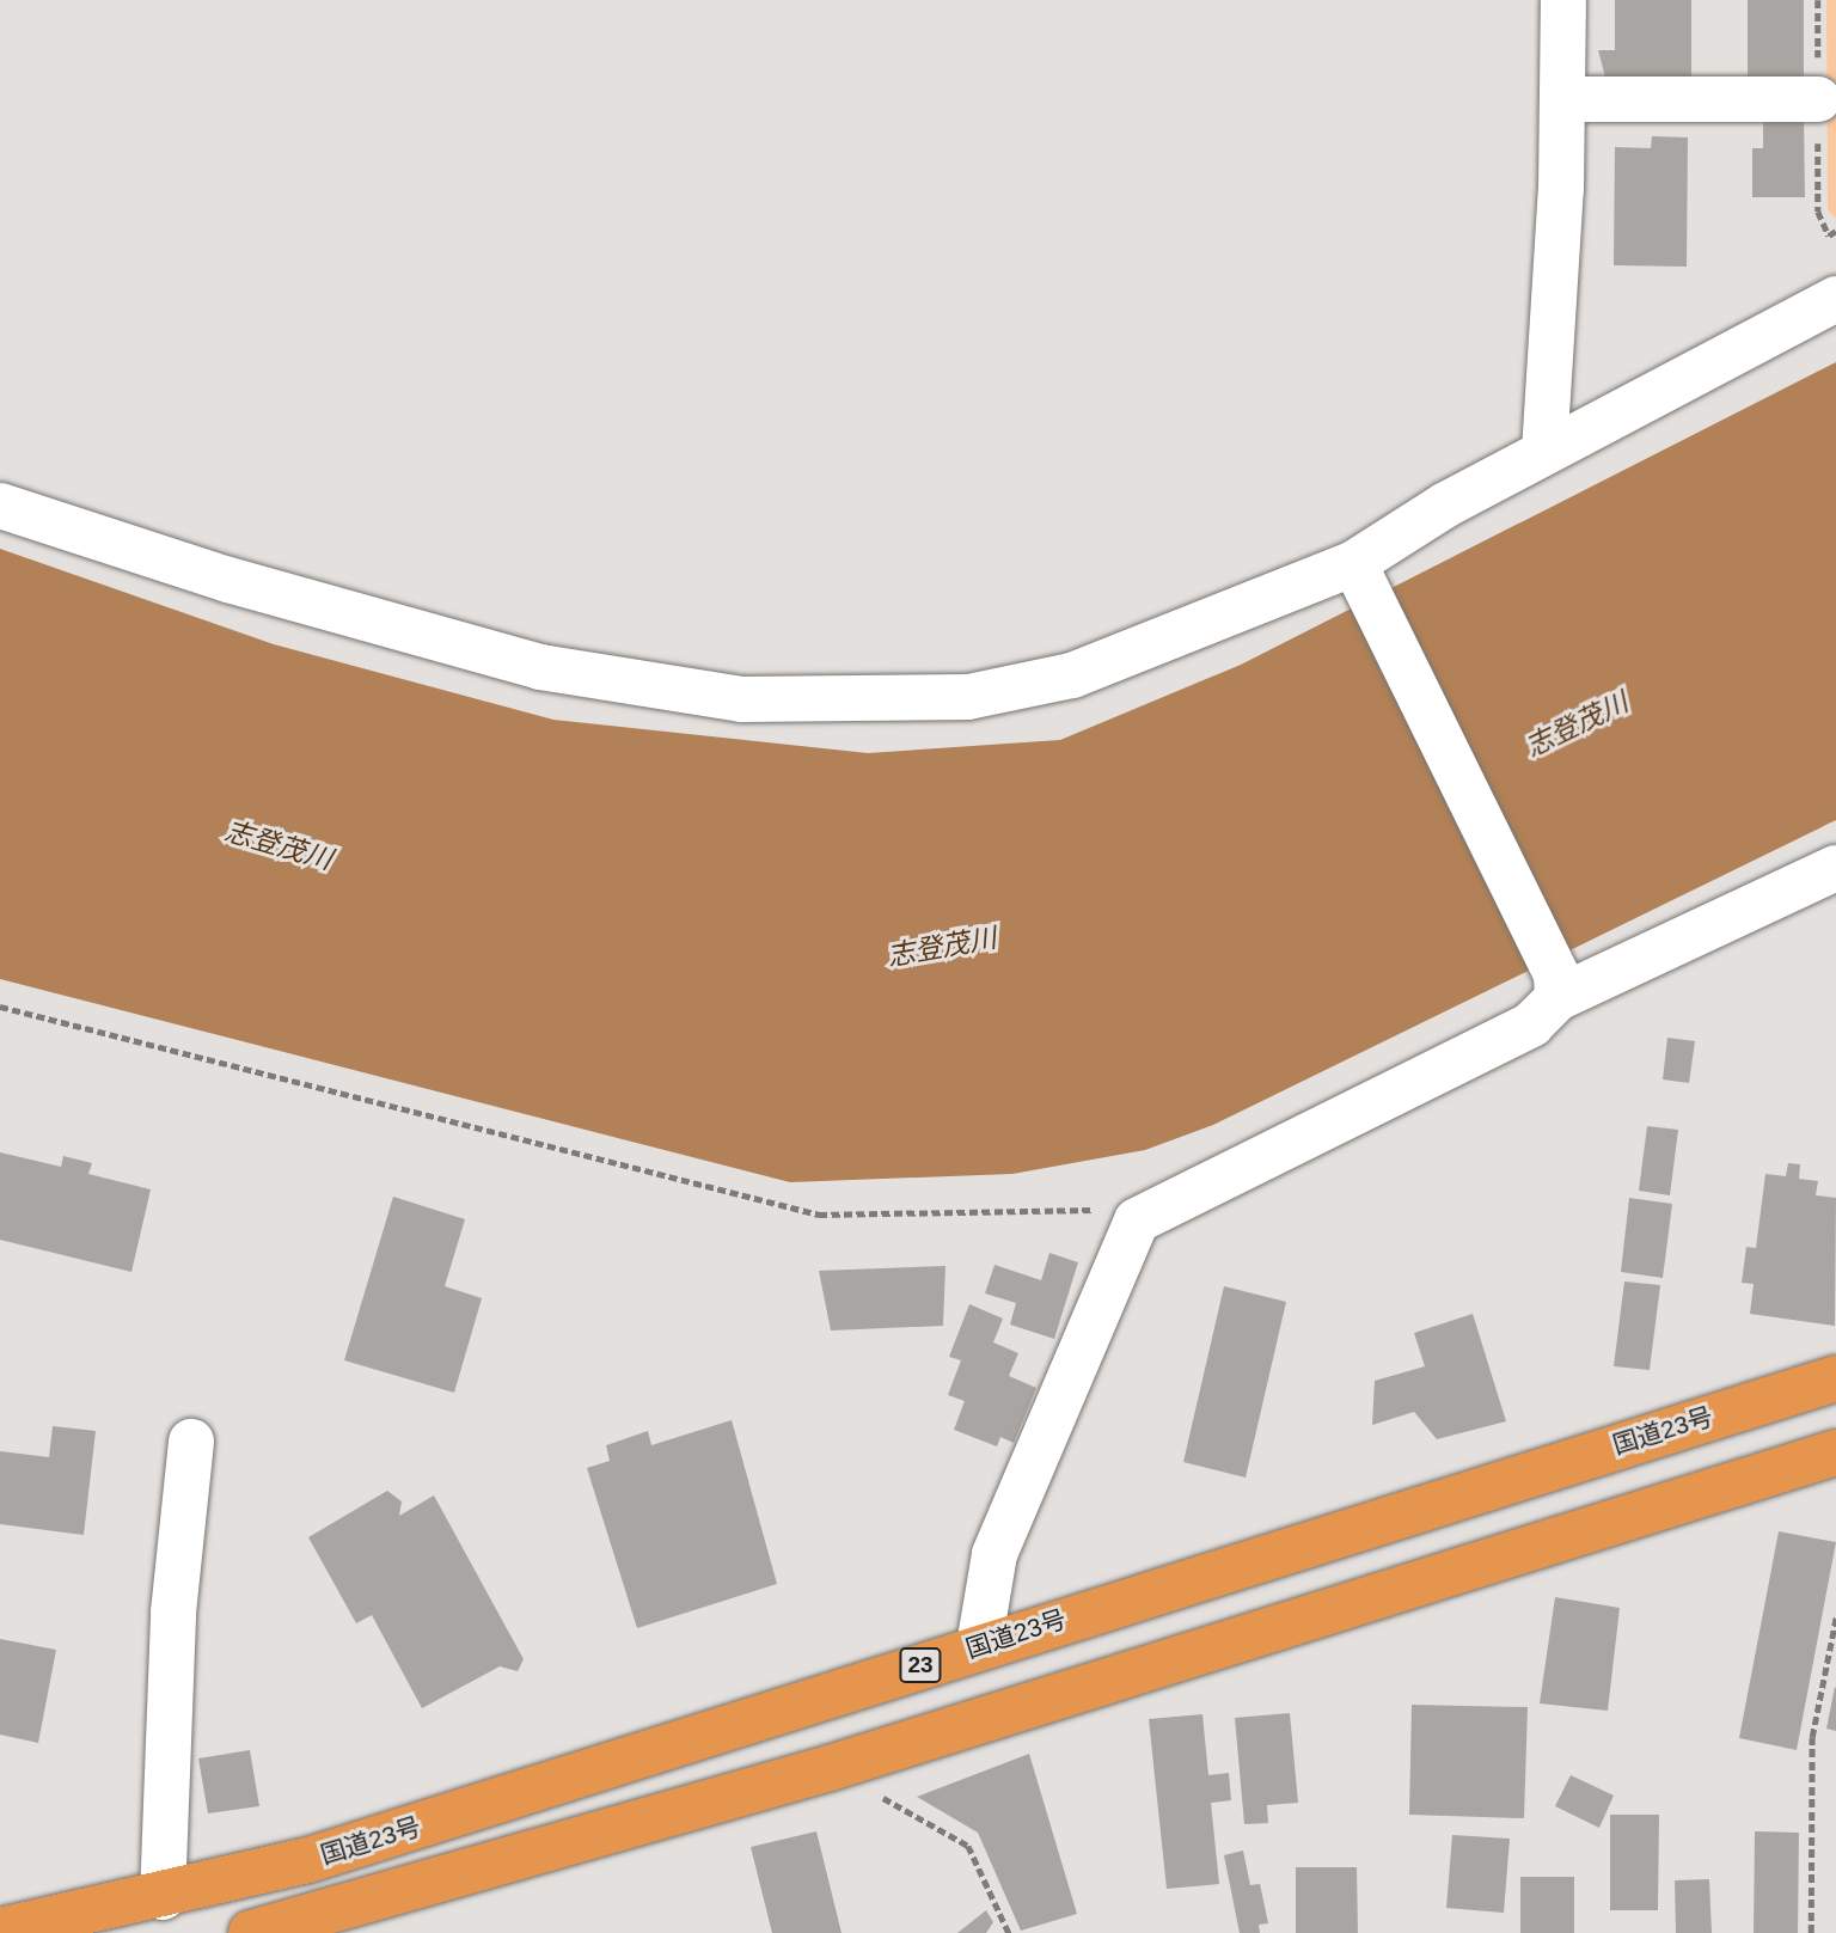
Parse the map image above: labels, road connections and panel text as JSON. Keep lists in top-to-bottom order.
{
  "streets": {
    "highway": ["国道23号", "23"]
  },
  "water": ["志登茂川"]
}
